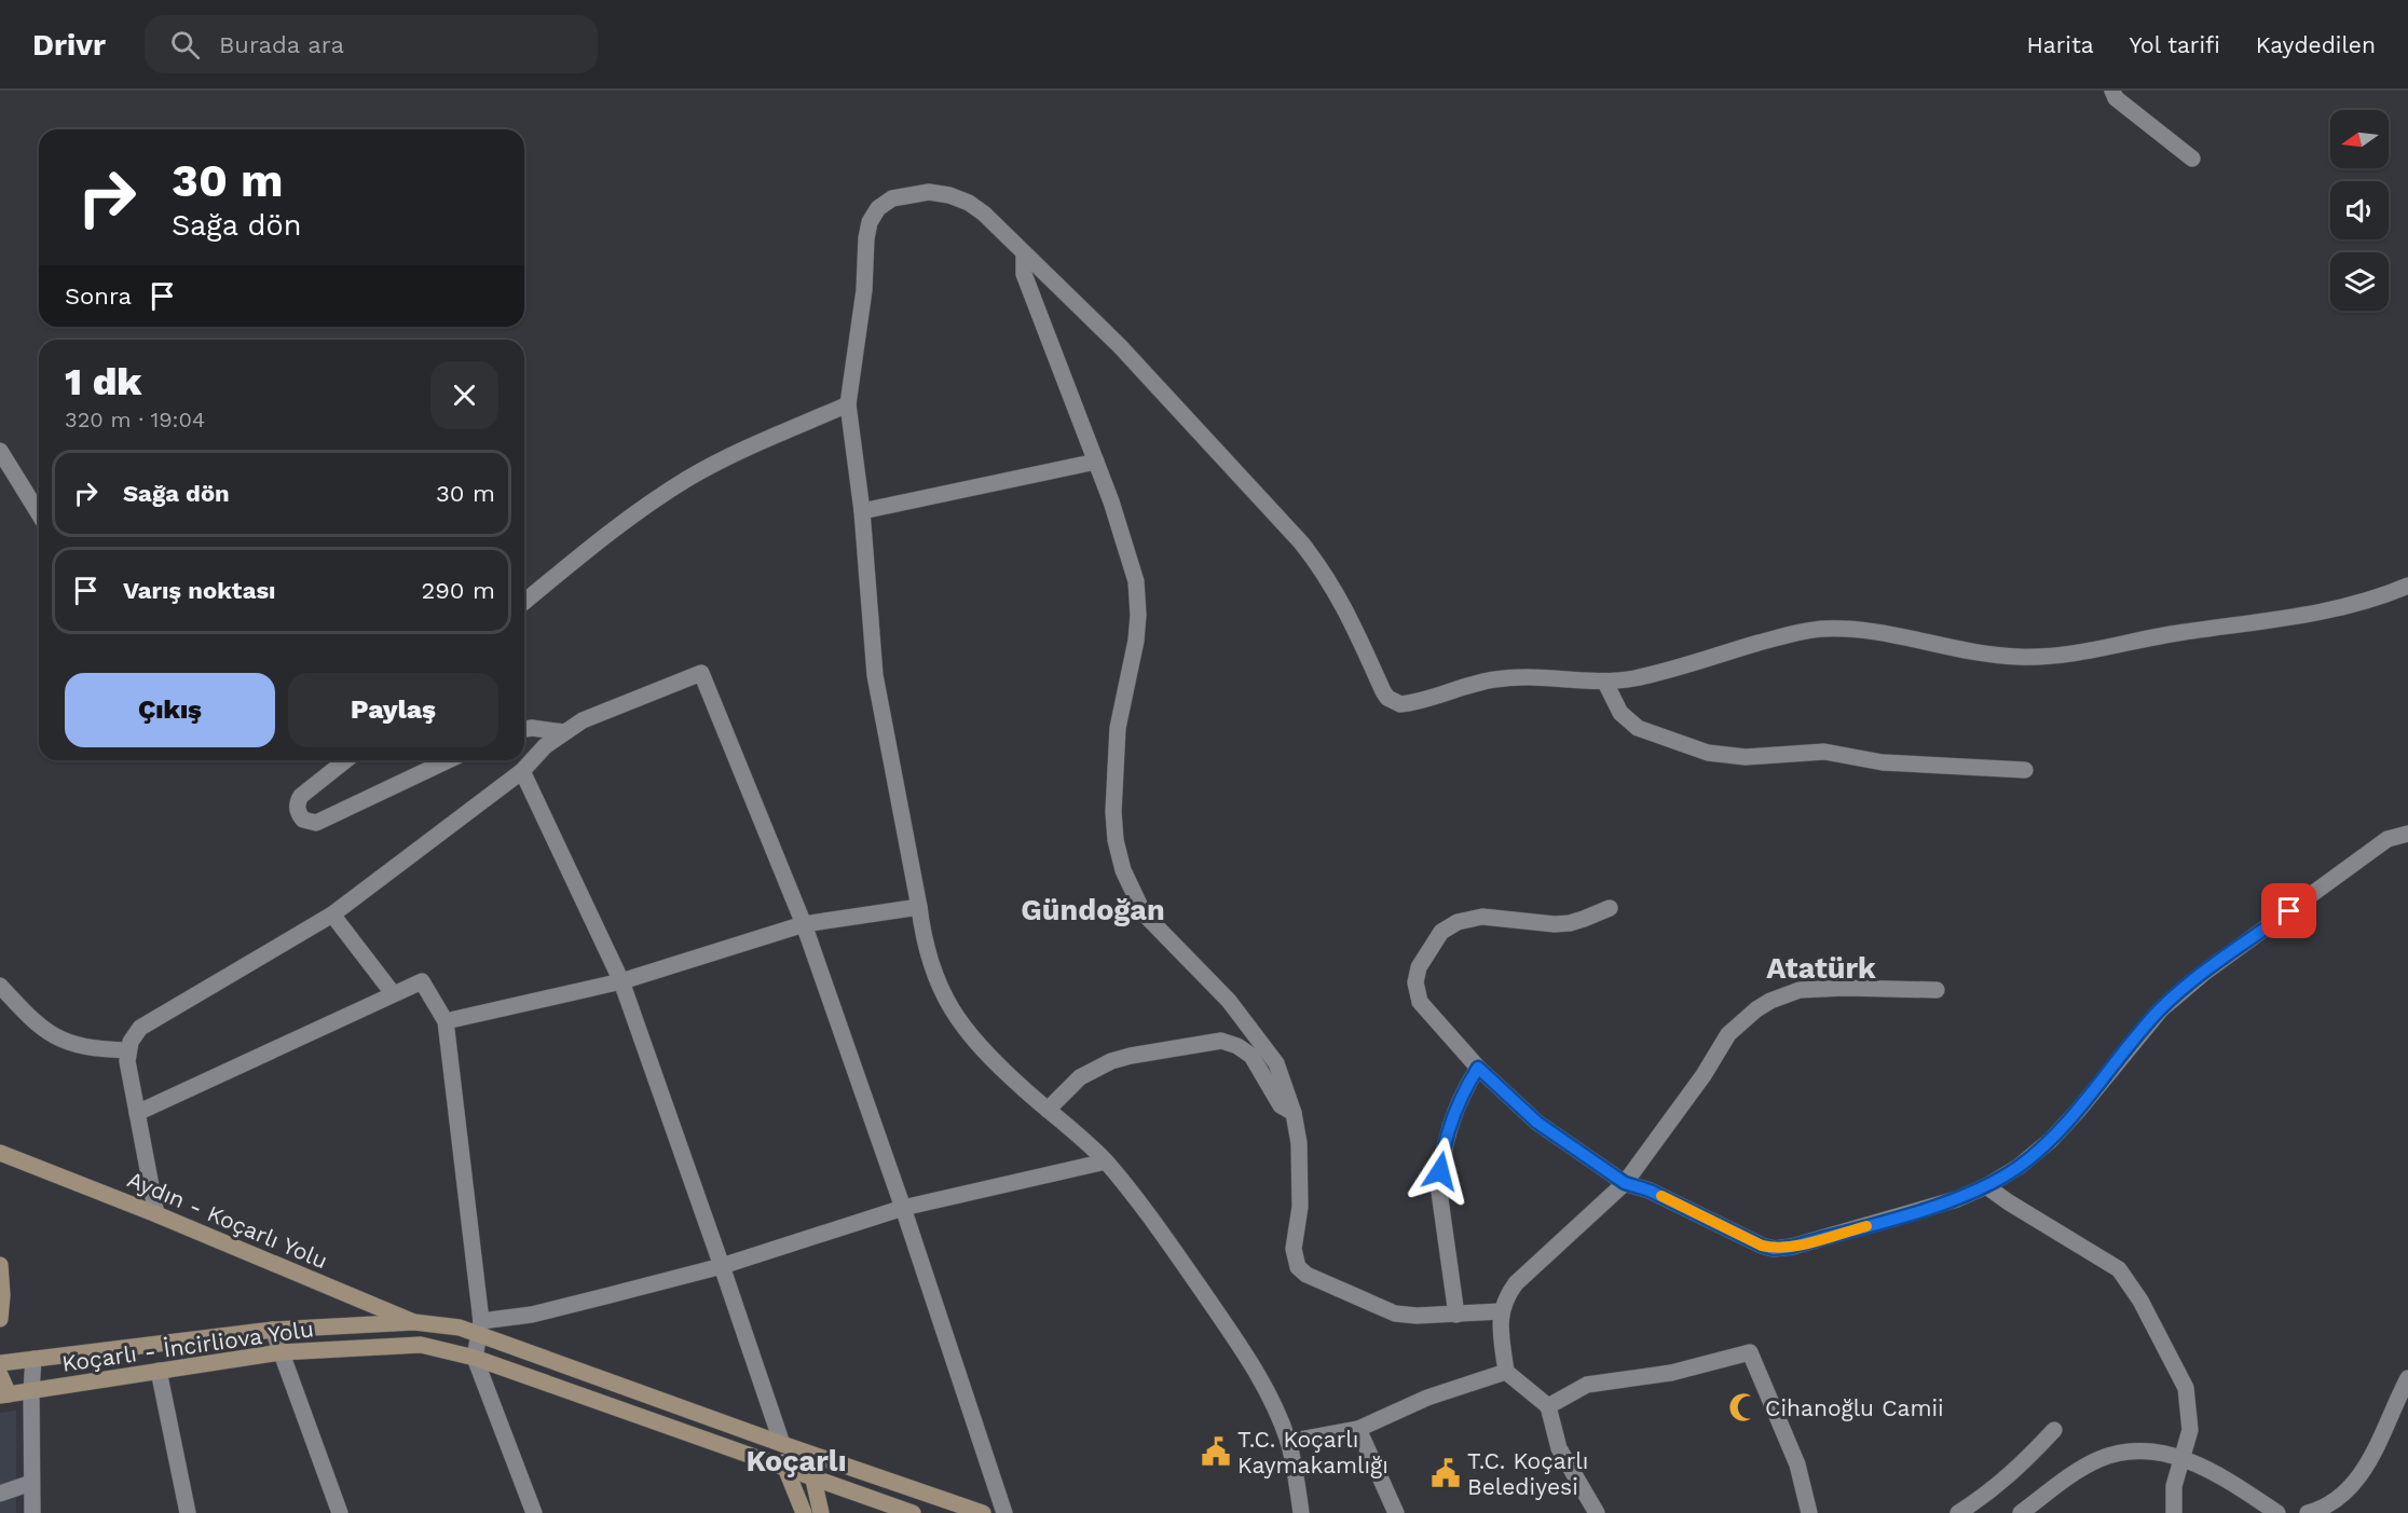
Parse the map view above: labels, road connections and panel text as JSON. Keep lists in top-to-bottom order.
{
  "streets": {
    "main road": ["Aydın - Koçarlı Yolu", "Koçarlı - İncirliova Yolu"]
  },
  "crossings": [
    ["Aydın - Koçarlı Yolu", "Koçarlı - İncirliova Yolu"]
  ],
  "districts": ["Gündoğan", "Atatürk", "Koçarlı"],
  "places": {
    "mosque": ["Cihanoğlu Camii"],
    "public building": ["T.C. Koçarlı Kaymakamlığı", "T.C. Koçarlı Belediyesi"]
  },
  "north": "left",
  "page": {
    "header": "Drivr",
    "search": "Burada ara",
    "nav": ["Harita", "Yol tarifi", "Kaydedilen"],
    "turn": ["30 m", "Sağa dön"],
    "then": "Sonra",
    "heading": ["1 dk", "320 m · 19:04"],
    "list": [
      {
        "name": "Sağa dön",
        "value": "30 m"
      },
      {
        "name": "Varış noktası",
        "value": "290 m"
      }
    ],
    "buttons": ["Çıkış", "Paylaş"]
  }
}
